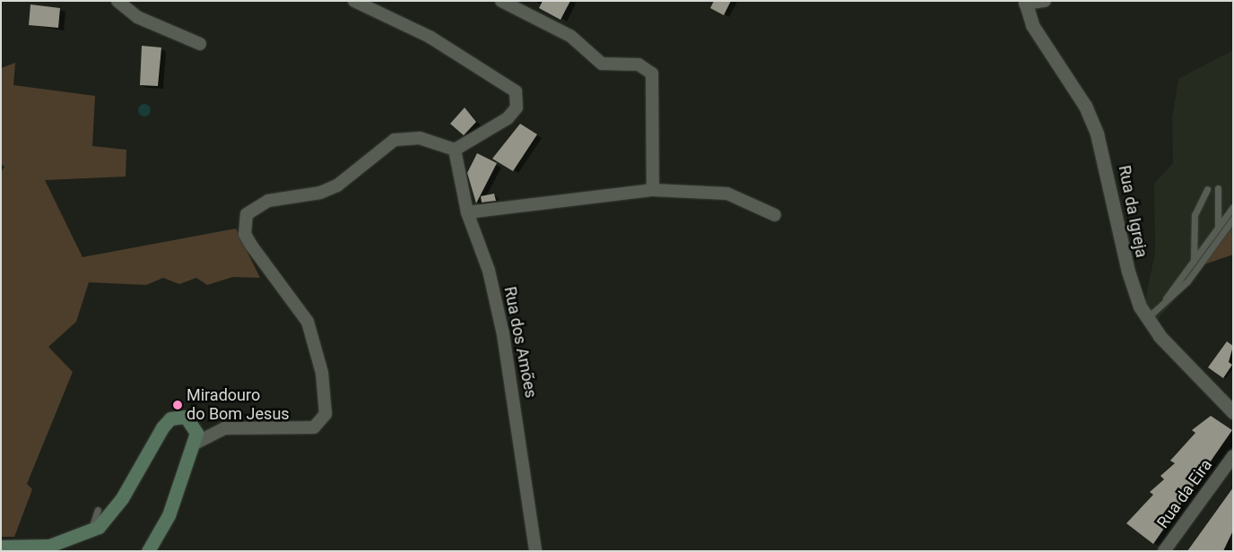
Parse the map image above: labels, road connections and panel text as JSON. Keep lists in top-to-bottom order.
{
  "streets": {
    "street": ["Rua da Igreja", "Rua dos Amões", "Rua da Eira"]
  },
  "places": ["Miradouro do Bom Jesus"]
}
